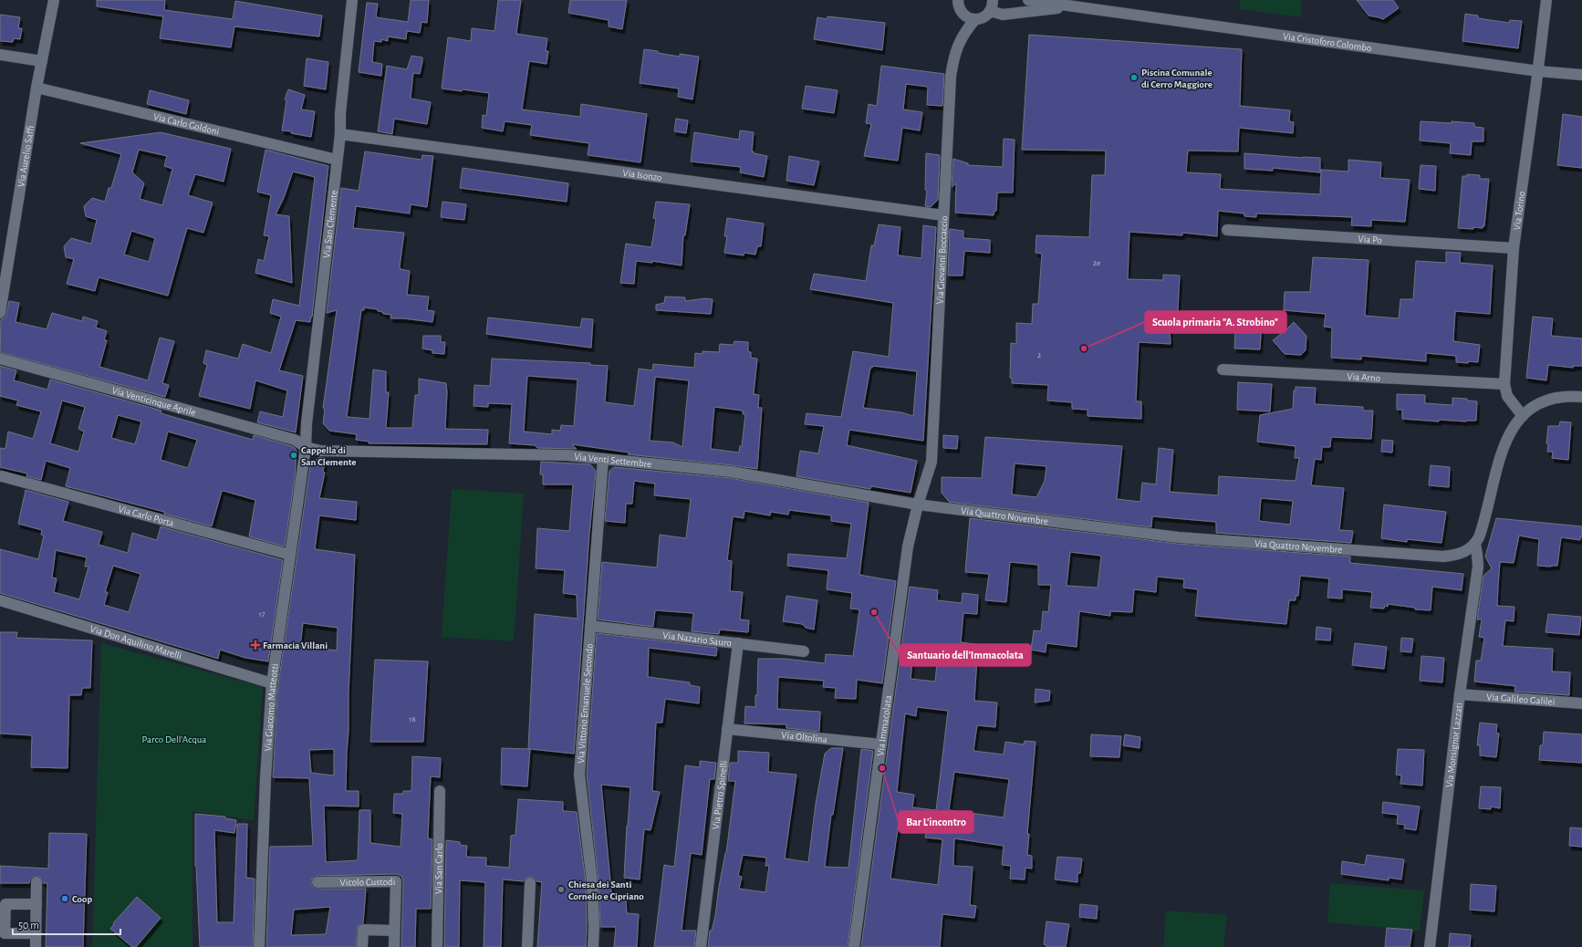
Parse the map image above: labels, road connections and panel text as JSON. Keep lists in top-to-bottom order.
{
  "streets": {
    "street": [
      "Via Cristoforo Colombo",
      "Via Carlo Goldoni",
      "Via Aurelio Saffi",
      "Via Isonzo",
      "Via Torino",
      "Via San Clemente",
      "Via Po",
      "Via Giovanni Boccaccio",
      "Via Arno",
      "Via Venticinque Aprile",
      "Via Venti Settembre",
      "Via Carlo Porta",
      "Via Quattro Novembre",
      "Via Nazario Sauro",
      "Via Don Aquilino Marelli",
      "Via Galileo Galilei",
      "Via Vittorio Emanuele Secondo",
      "Via Giacomo Matteotti",
      "Via Immacolata",
      "Via Oltolina",
      "Via Monsignor Lazzati",
      "Via Pietro Spinelli",
      "Via San Carlo",
      "Vicolo Custodi"
    ]
  },
  "crossings": [
    ["Via Cristoforo Colombo", "Via Torino"],
    ["Via Carlo Goldoni", "Via Aurelio Saffi"],
    ["Via Carlo Goldoni", "Via San Clemente"],
    ["Via Isonzo", "Via San Clemente"],
    ["Via Isonzo", "Via Giovanni Boccaccio"],
    ["Via Torino", "Via Po"],
    ["Via Torino", "Via Arno"],
    ["Via San Clemente", "Via Venticinque Aprile"],
    ["Via San Clemente", "Via Venti Settembre"],
    ["Via San Clemente", "Via Giacomo Matteotti"],
    ["Via Giovanni Boccaccio", "Via Venti Settembre"],
    ["Via Giovanni Boccaccio", "Via Quattro Novembre"],
    ["Via Giovanni Boccaccio", "Via Immacolata"],
    ["Via Venticinque Aprile", "Via Venti Settembre"],
    ["Via Venticinque Aprile", "Via Giacomo Matteotti"],
    ["Via Venti Settembre", "Via Quattro Novembre"],
    ["Via Venti Settembre", "Via Vittorio Emanuele Secondo"],
    ["Via Venti Settembre", "Via Giacomo Matteotti"],
    ["Via Venti Settembre", "Via Immacolata"],
    ["Via Carlo Porta", "Via Giacomo Matteotti"],
    ["Via Quattro Novembre", "Via Immacolata"],
    ["Via Quattro Novembre", "Via Monsignor Lazzati"],
    ["Via Nazario Sauro", "Via Vittorio Emanuele Secondo"],
    ["Via Nazario Sauro", "Via Pietro Spinelli"],
    ["Via Don Aquilino Marelli", "Via Giacomo Matteotti"],
    ["Via Galileo Galilei", "Via Monsignor Lazzati"],
    ["Via Immacolata", "Via Oltolina"],
    ["Via Oltolina", "Via Pietro Spinelli"]
  ],
  "parks": ["Parco Dell’Acqua"],
  "places": {
    "other": [
      "Piscina Comunale di Cerro Maggiore",
      "Scuola primaria \"A. Strobino\"",
      "Cappella di San Clemente",
      "Santuario dell'Immacolata",
      "Bar L'incontro",
      "Chiesa dei Santi Cornelio e Cipriano",
      "Coop"
    ],
    "health": ["Farmacia Villani"]
  },
  "house_numbers": [
    "2e",
    "2",
    "17",
    "18"
  ],
  "scale_bar": "50 m"
}
